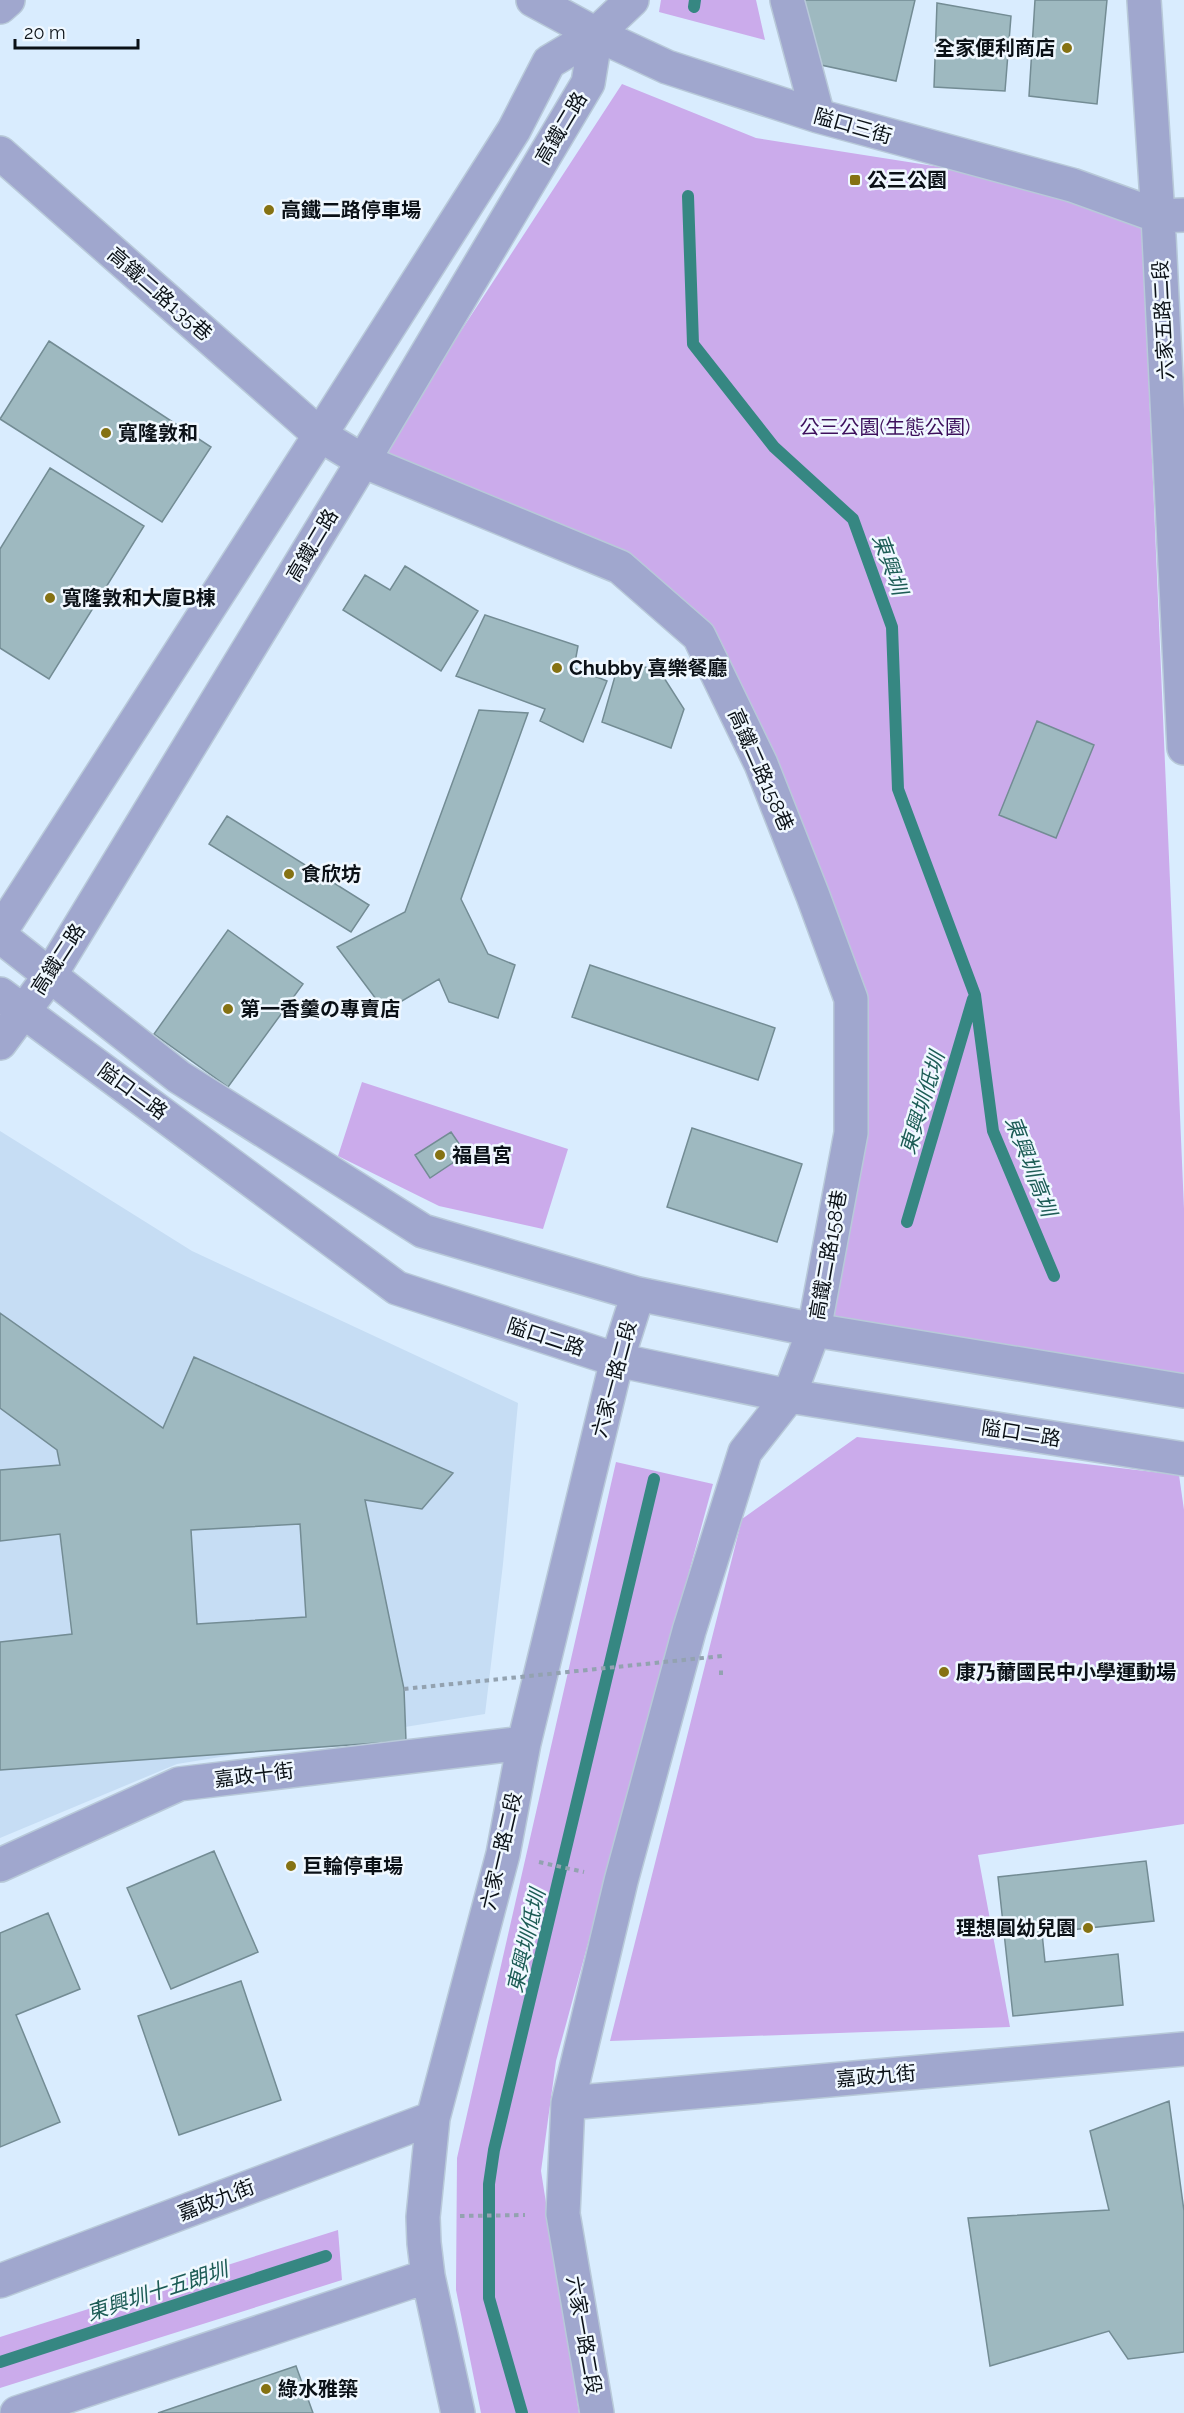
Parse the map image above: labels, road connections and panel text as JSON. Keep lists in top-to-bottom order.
{
  "streets": {
    "street": [
      "隘口三街",
      "高鐵二路",
      "高鐵二路135巷",
      "六家五路二段",
      "高鐵二路158巷",
      "隘口二路",
      "六家一路二段",
      "嘉政十街",
      "嘉政九街"
    ]
  },
  "crossings": [
    ["隘口三街", "高鐵二路"],
    ["隘口三街", "六家五路二段"],
    ["高鐵二路", "高鐵二路135巷"],
    ["高鐵二路", "高鐵二路158巷"],
    ["高鐵二路", "隘口二路"],
    ["高鐵二路135巷", "高鐵二路158巷"],
    ["高鐵二路158巷", "隘口二路"],
    ["高鐵二路158巷", "六家一路二段"],
    ["隘口二路", "六家一路二段"],
    ["六家一路二段", "嘉政十街"],
    ["六家一路二段", "嘉政九街"]
  ],
  "water": [
    "東興圳",
    "東興圳低圳",
    "東興圳高圳",
    "東興圳十五朗圳"
  ],
  "parks": ["公三公園(生態公園)"],
  "places": {
    "other": [
      "全家便利商店",
      "高鐵二路停車場",
      "寬隆敦和",
      "寬隆敦和大廈B棟",
      "Chubby 喜樂餐廳",
      "食欣坊",
      "第一香羹の專賣店",
      "福昌宮",
      "康乃薾國民中小學運動場",
      "巨輪停車場",
      "理想圓幼兒園",
      "綠水雅築"
    ],
    "transit": ["公三公園"]
  },
  "scale_bar": "20 m"
}
